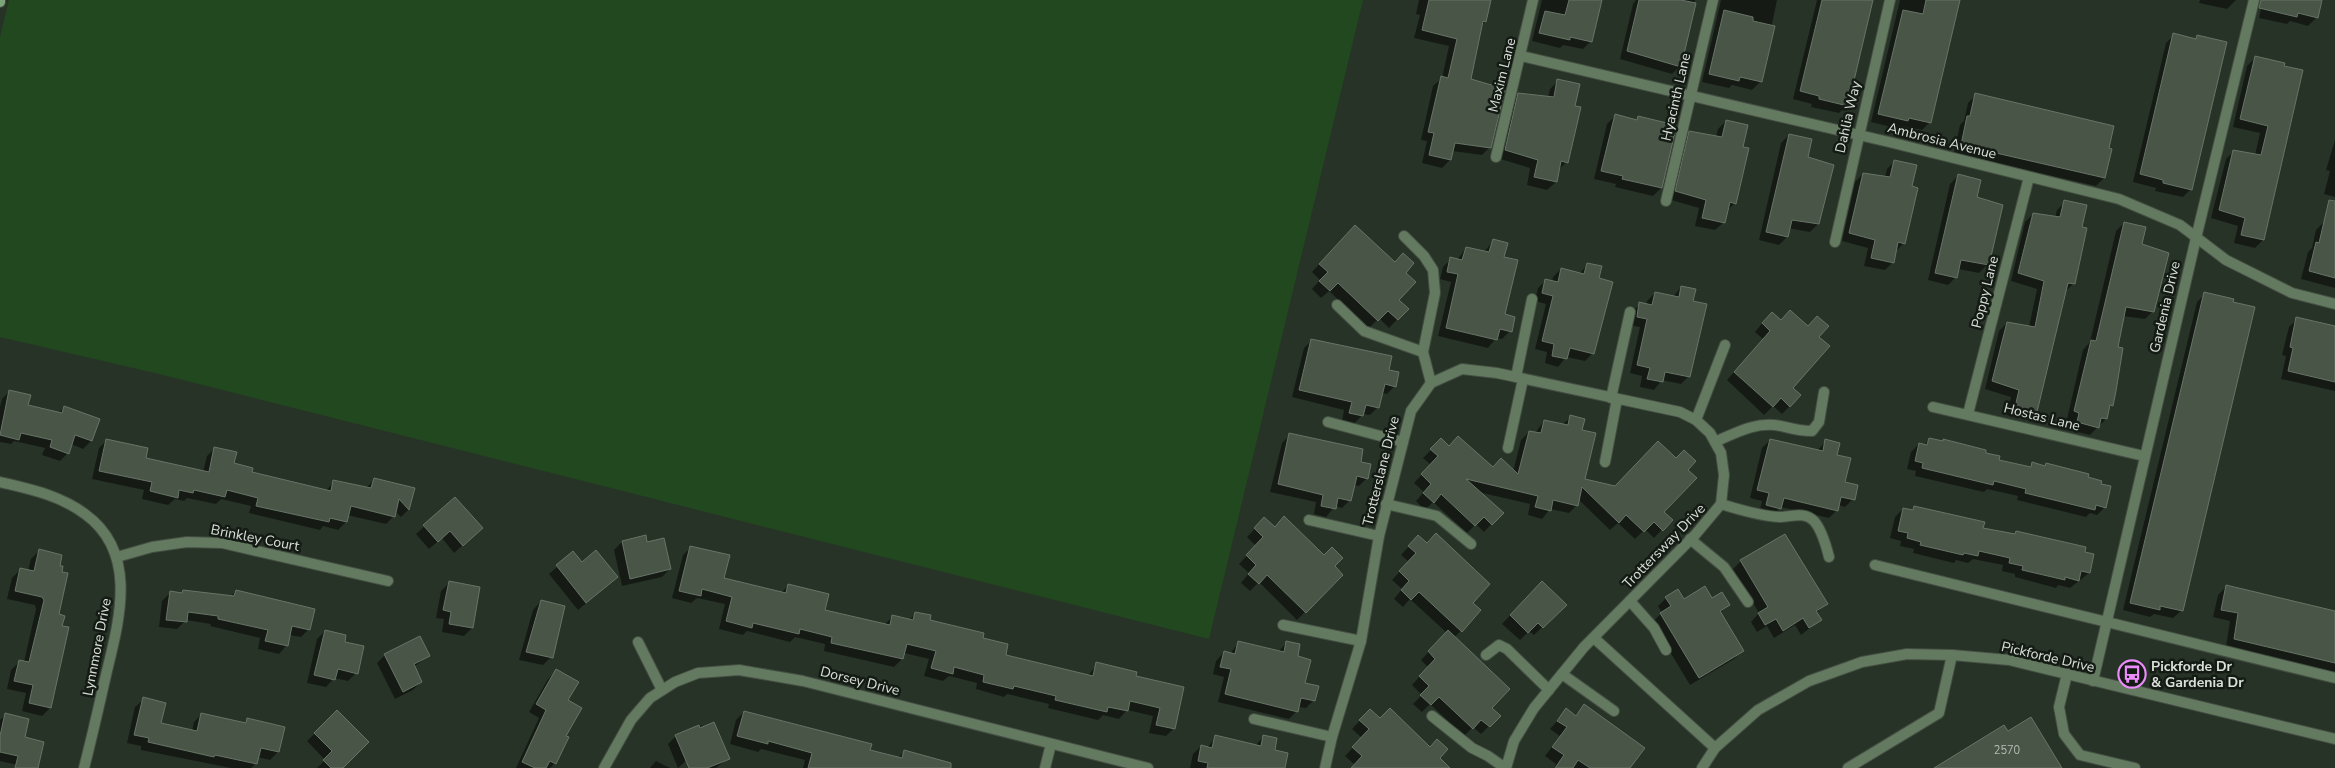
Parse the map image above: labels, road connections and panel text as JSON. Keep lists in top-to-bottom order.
{
  "streets": {
    "street": [
      "Maxim Lane",
      "Hyacinth Lane",
      "Dahlia Way",
      "Ambrosia Avenue",
      "Poppy Lane",
      "Gardenia Drive",
      "Hostas Lane",
      "Trotterslane Drive",
      "Brinkley Court",
      "Trottersway Drive",
      "Lynnmore Drive",
      "Pickforde Drive",
      "Dorsey Drive"
    ]
  },
  "crossings": [
    ["Maxim Lane", "Ambrosia Avenue"],
    ["Hyacinth Lane", "Ambrosia Avenue"],
    ["Dahlia Way", "Ambrosia Avenue"],
    ["Ambrosia Avenue", "Poppy Lane"],
    ["Ambrosia Avenue", "Gardenia Drive"],
    ["Poppy Lane", "Hostas Lane"],
    ["Gardenia Drive", "Hostas Lane"],
    ["Gardenia Drive", "Pickforde Drive"],
    ["Brinkley Court", "Lynnmore Drive"]
  ],
  "places": {
    "bus stop": ["Pickforde Dr & Gardenia Dr"]
  },
  "house_numbers": ["2570"]
}
